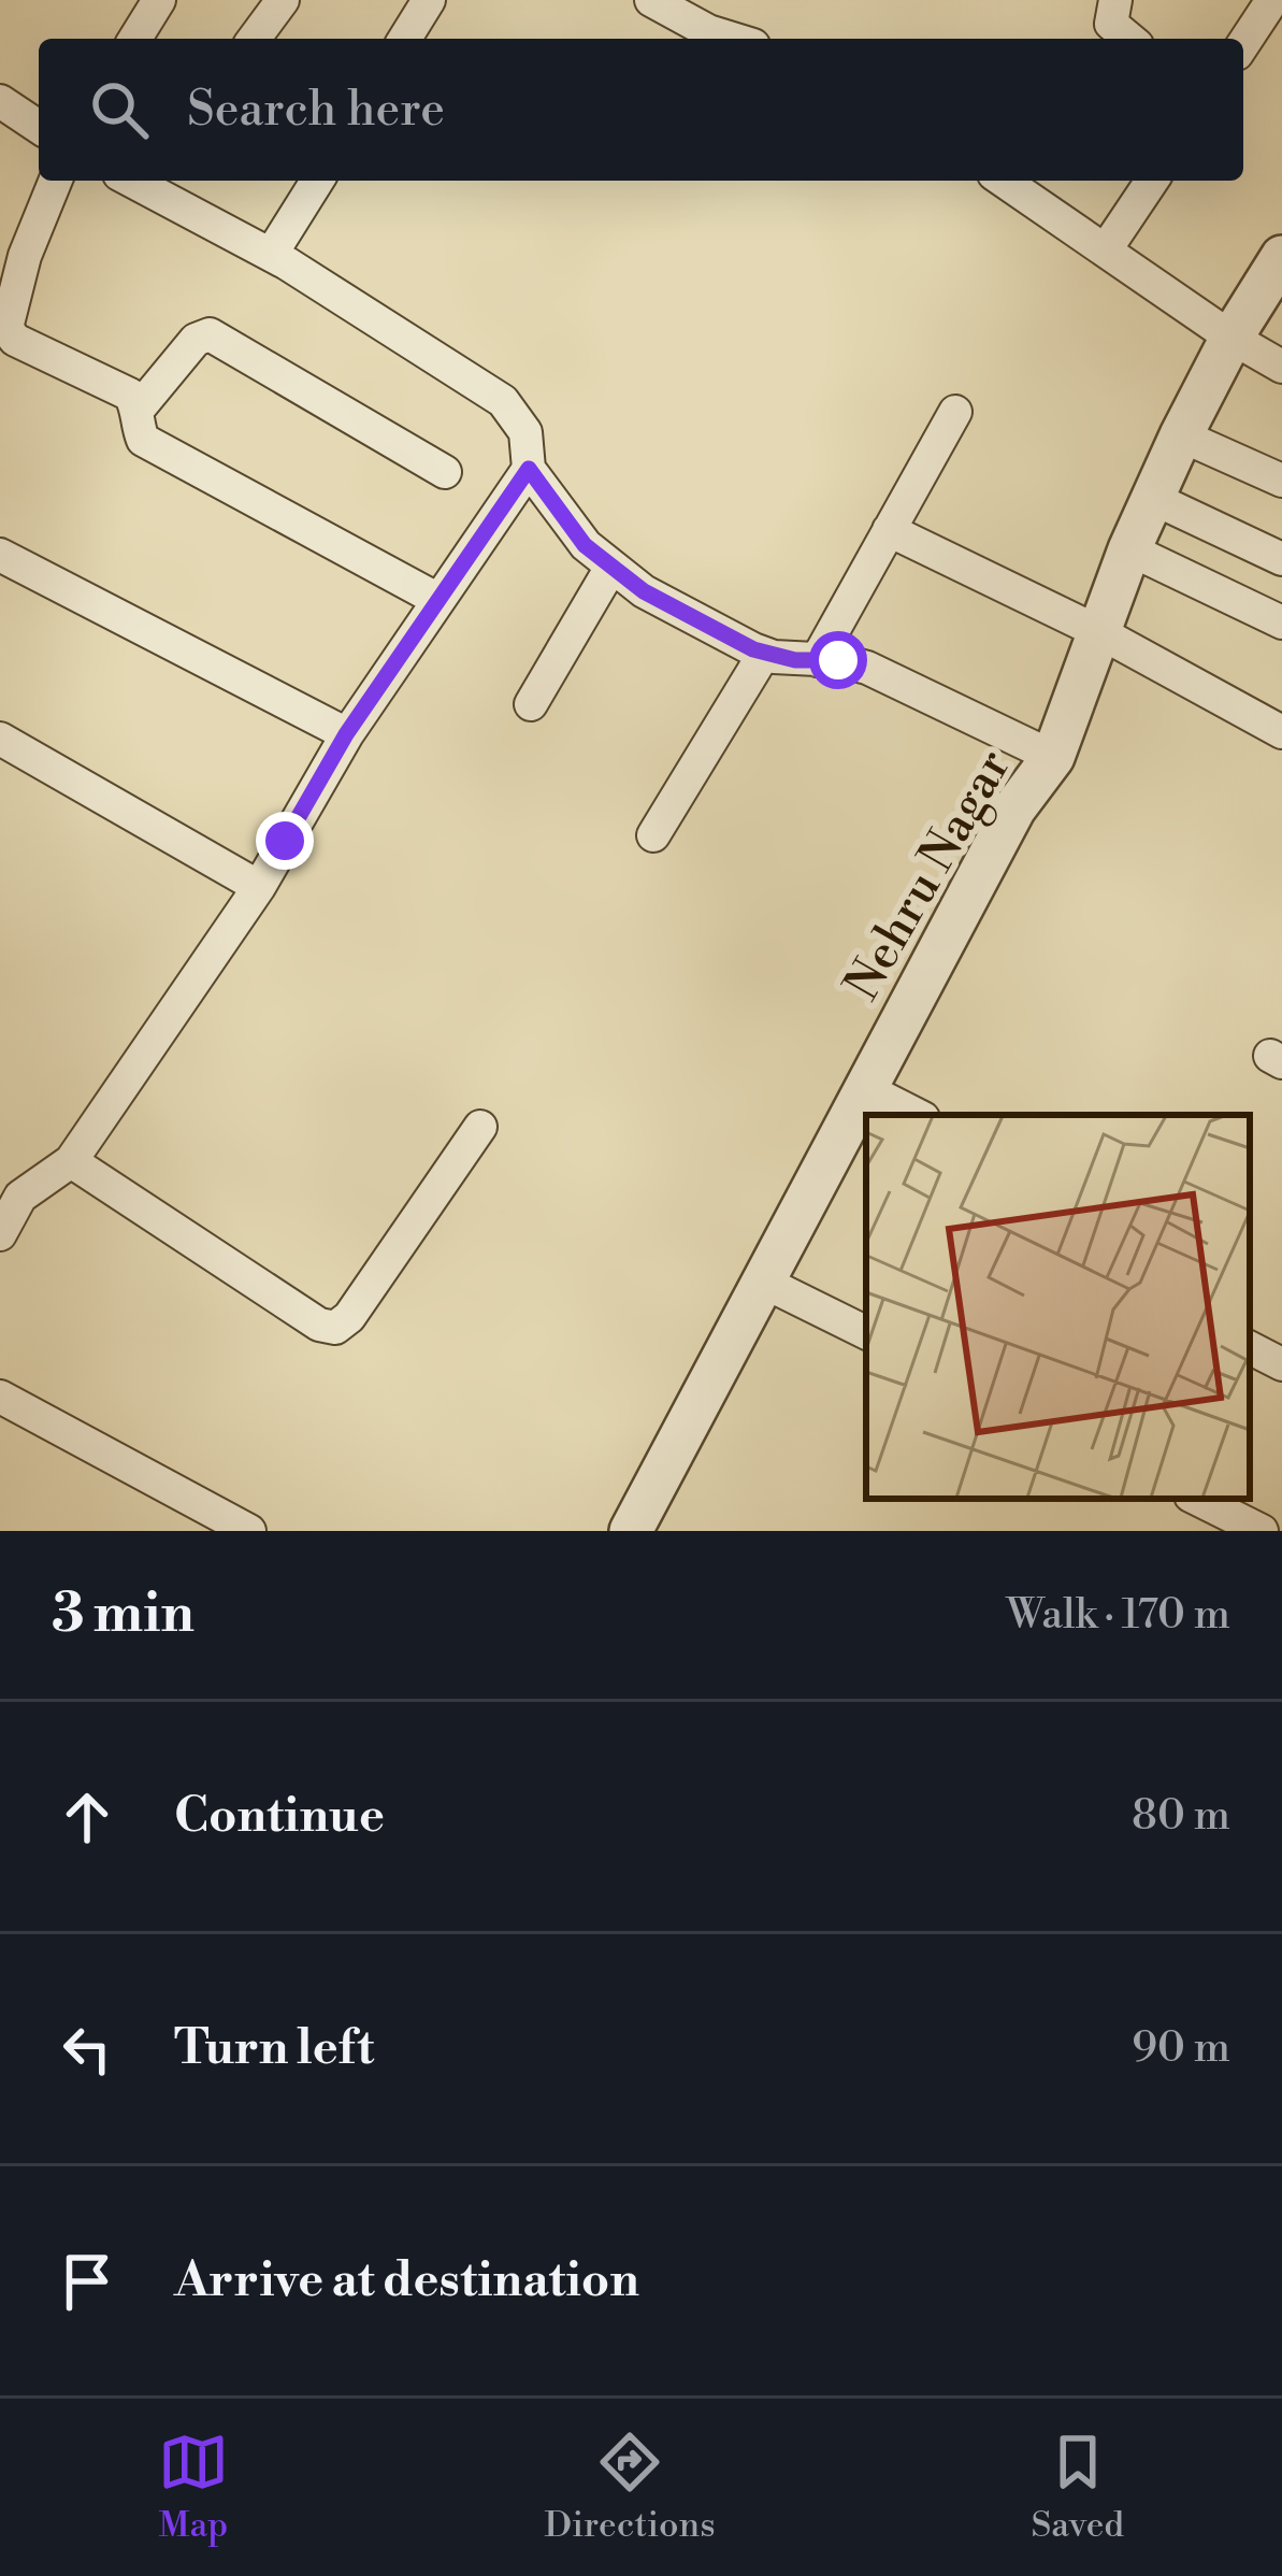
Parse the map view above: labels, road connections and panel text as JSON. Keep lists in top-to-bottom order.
{
  "streets": {
    "street": ["Nehru Nagar"]
  },
  "page": {
    "search": "Search here",
    "heading": ["3 min", "Walk · 170 m"],
    "list": [
      ["Continue", "80 m"],
      ["Turn left", "90 m"],
      "Arrive at destination"
    ],
    "nav": ["Map", "Directions", "Saved"]
  }
}
